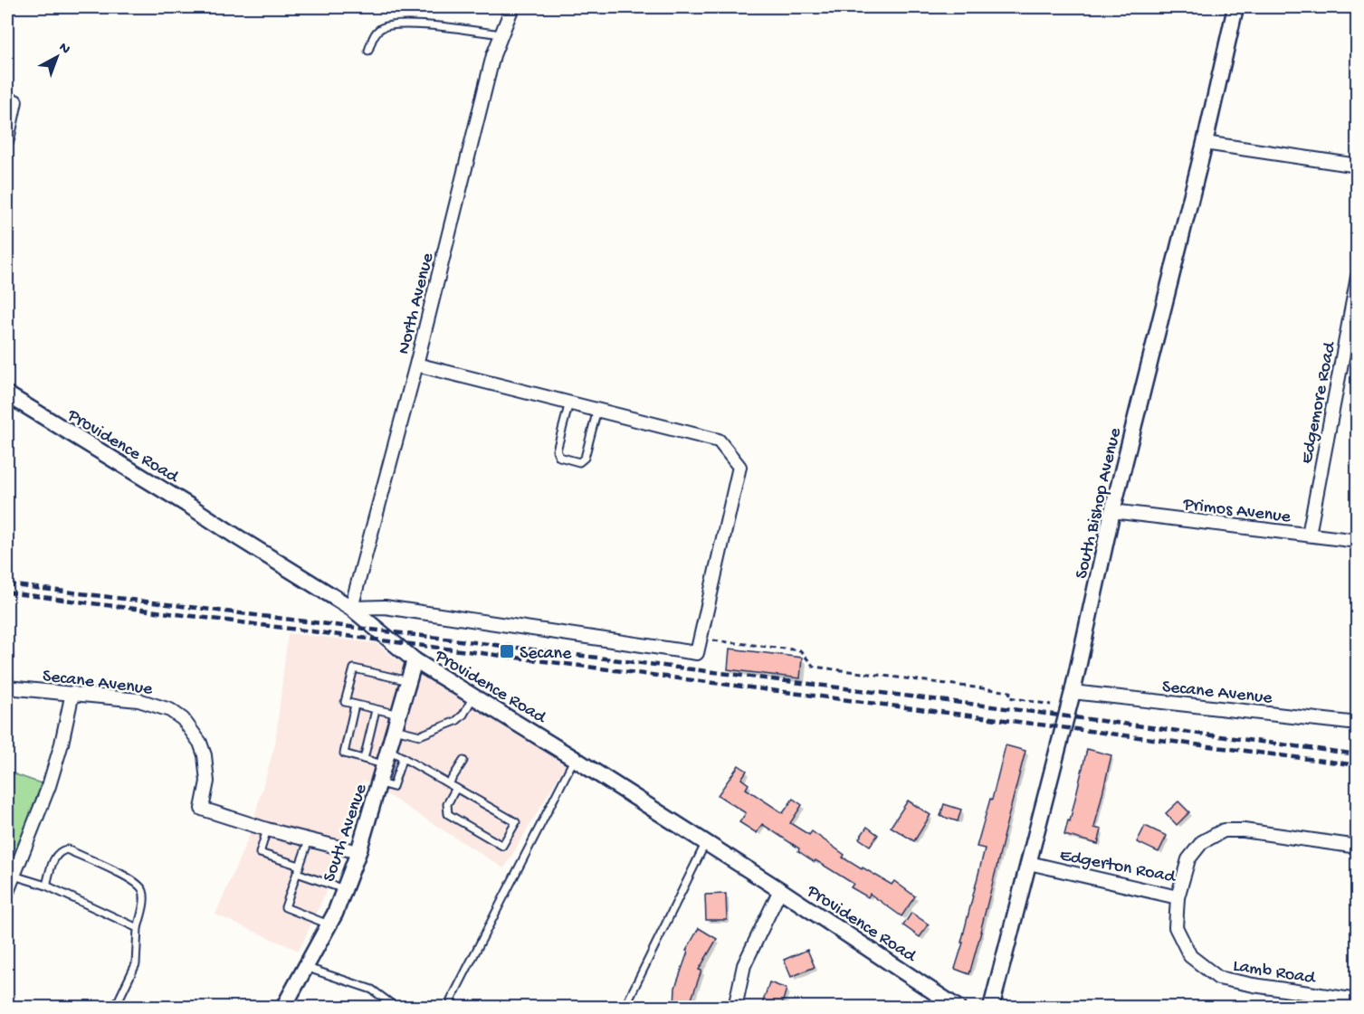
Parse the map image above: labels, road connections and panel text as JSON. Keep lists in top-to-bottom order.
{
  "streets": {
    "street": [
      "North Avenue",
      "Edgemore Road",
      "Providence Road",
      "South Bishop Avenue",
      "Primos Avenue",
      "Secane Avenue",
      "South Avenue",
      "Edgerton Road",
      "Lamb Road"
    ]
  },
  "crossings": [
    ["North Avenue", "Providence Road"],
    ["Edgemore Road", "Primos Avenue"],
    ["Providence Road", "South Avenue"],
    ["South Bishop Avenue", "Primos Avenue"],
    ["South Bishop Avenue", "Secane Avenue"],
    ["South Bishop Avenue", "Edgerton Road"],
    ["Secane Avenue", "South Avenue"],
    ["Edgerton Road", "Lamb Road"]
  ],
  "places": {
    "transit": ["Secane"]
  },
  "north": "top right"
}
